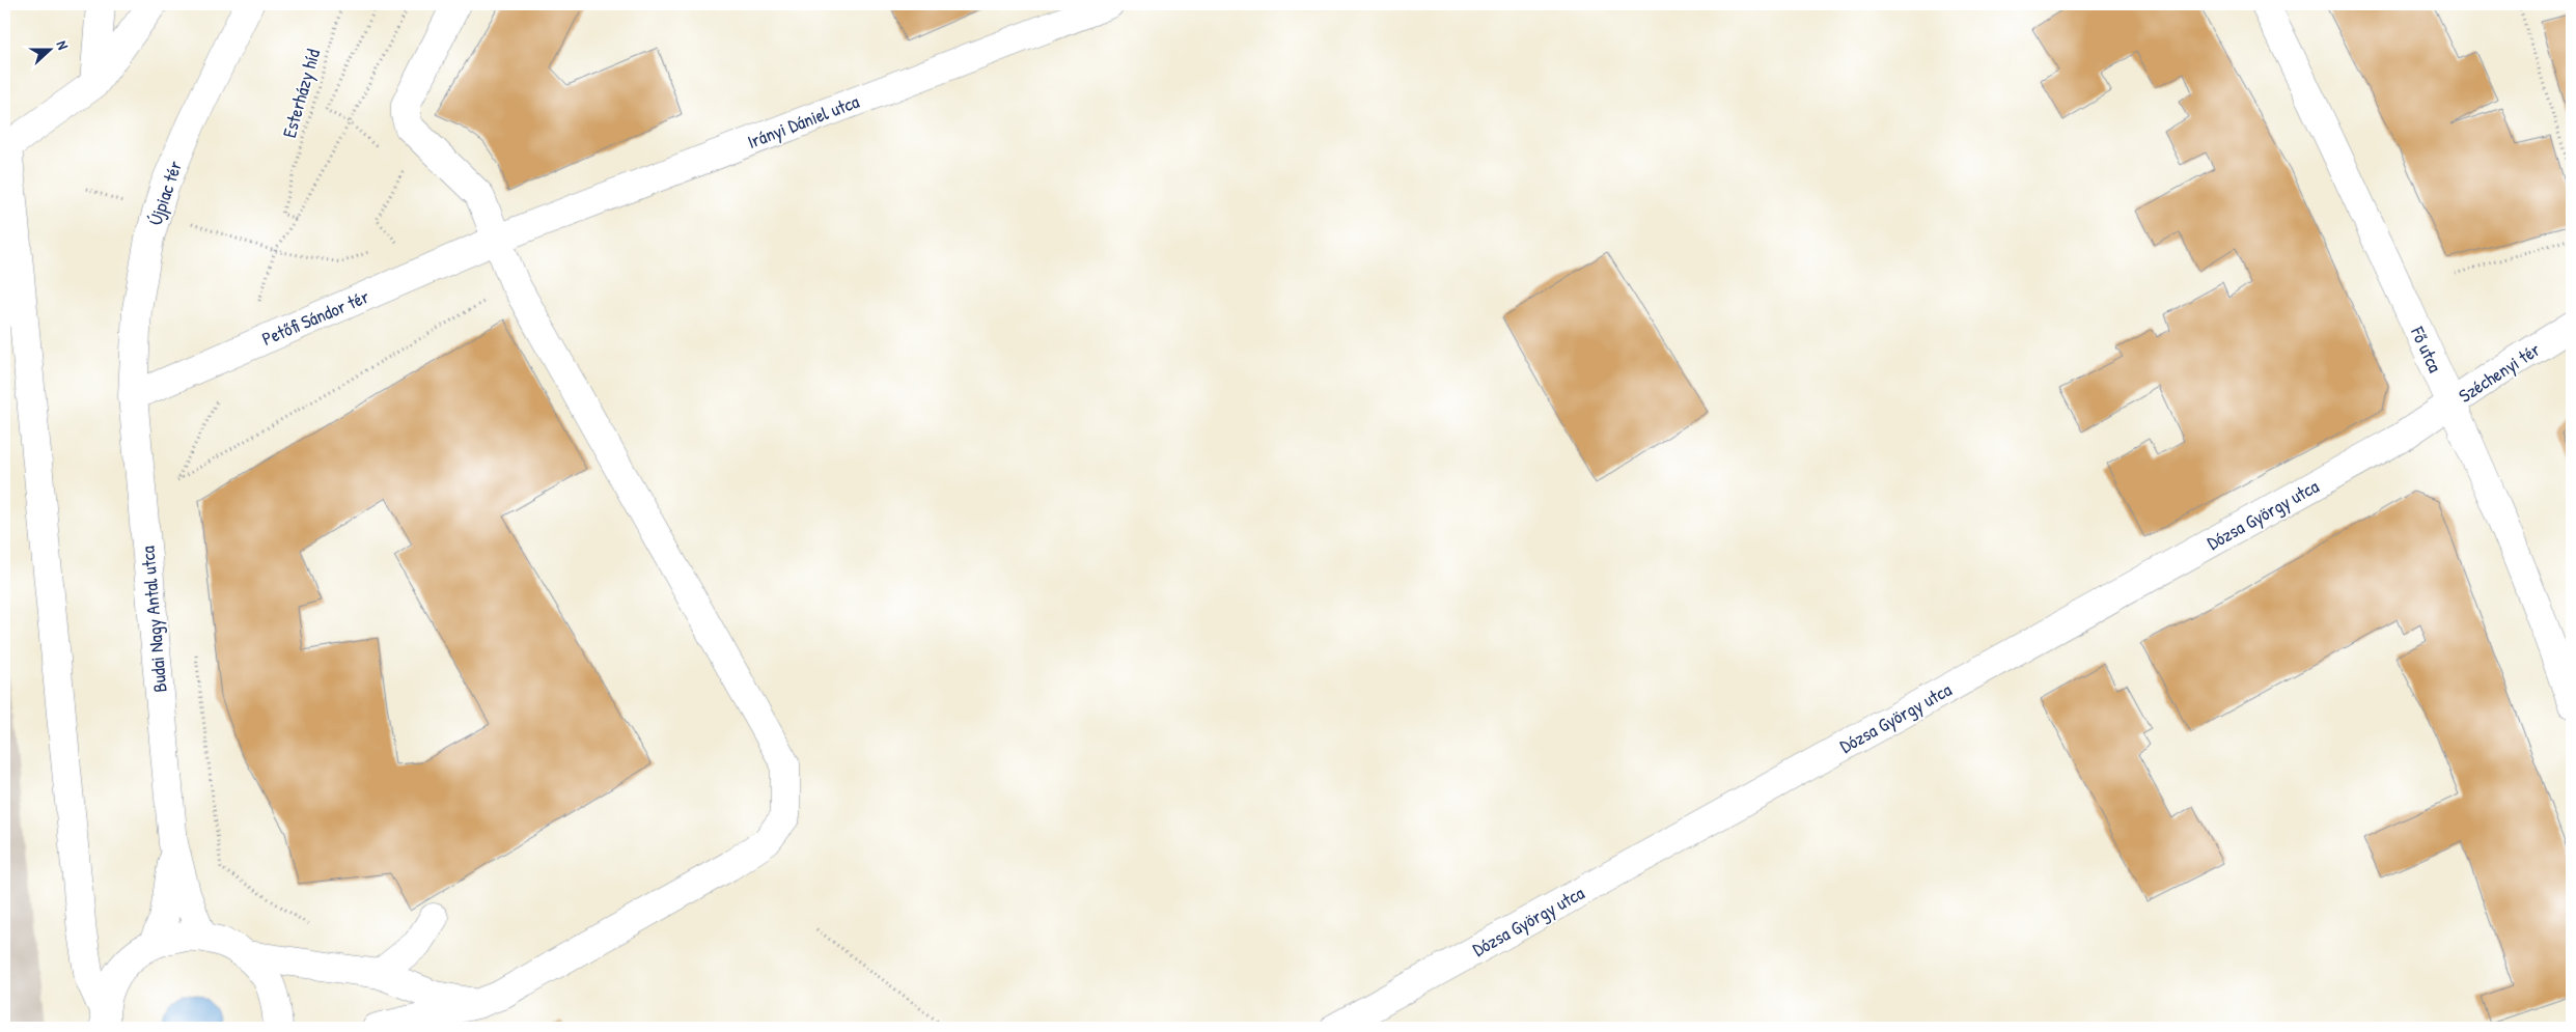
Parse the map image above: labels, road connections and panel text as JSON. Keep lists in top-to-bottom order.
{
  "streets": {
    "street": [
      "Irányi Dániel utca",
      "Újpiac tér",
      "Petőfi Sándor tér",
      "Fő utca",
      "Széchenyi tér",
      "Dózsa György utca",
      "Budai Nagy Antal utca"
    ],
    "path": ["Esterházy híd"]
  },
  "crossings": [
    ["Irányi Dániel utca", "Petőfi Sándor tér"],
    ["Újpiac tér", "Petőfi Sándor tér"],
    ["Újpiac tér", "Budai Nagy Antal utca"],
    ["Petőfi Sándor tér", "Budai Nagy Antal utca"],
    ["Fő utca", "Széchenyi tér"],
    ["Fő utca", "Dózsa György utca"],
    ["Széchenyi tér", "Dózsa György utca"]
  ],
  "north": "right"
}
